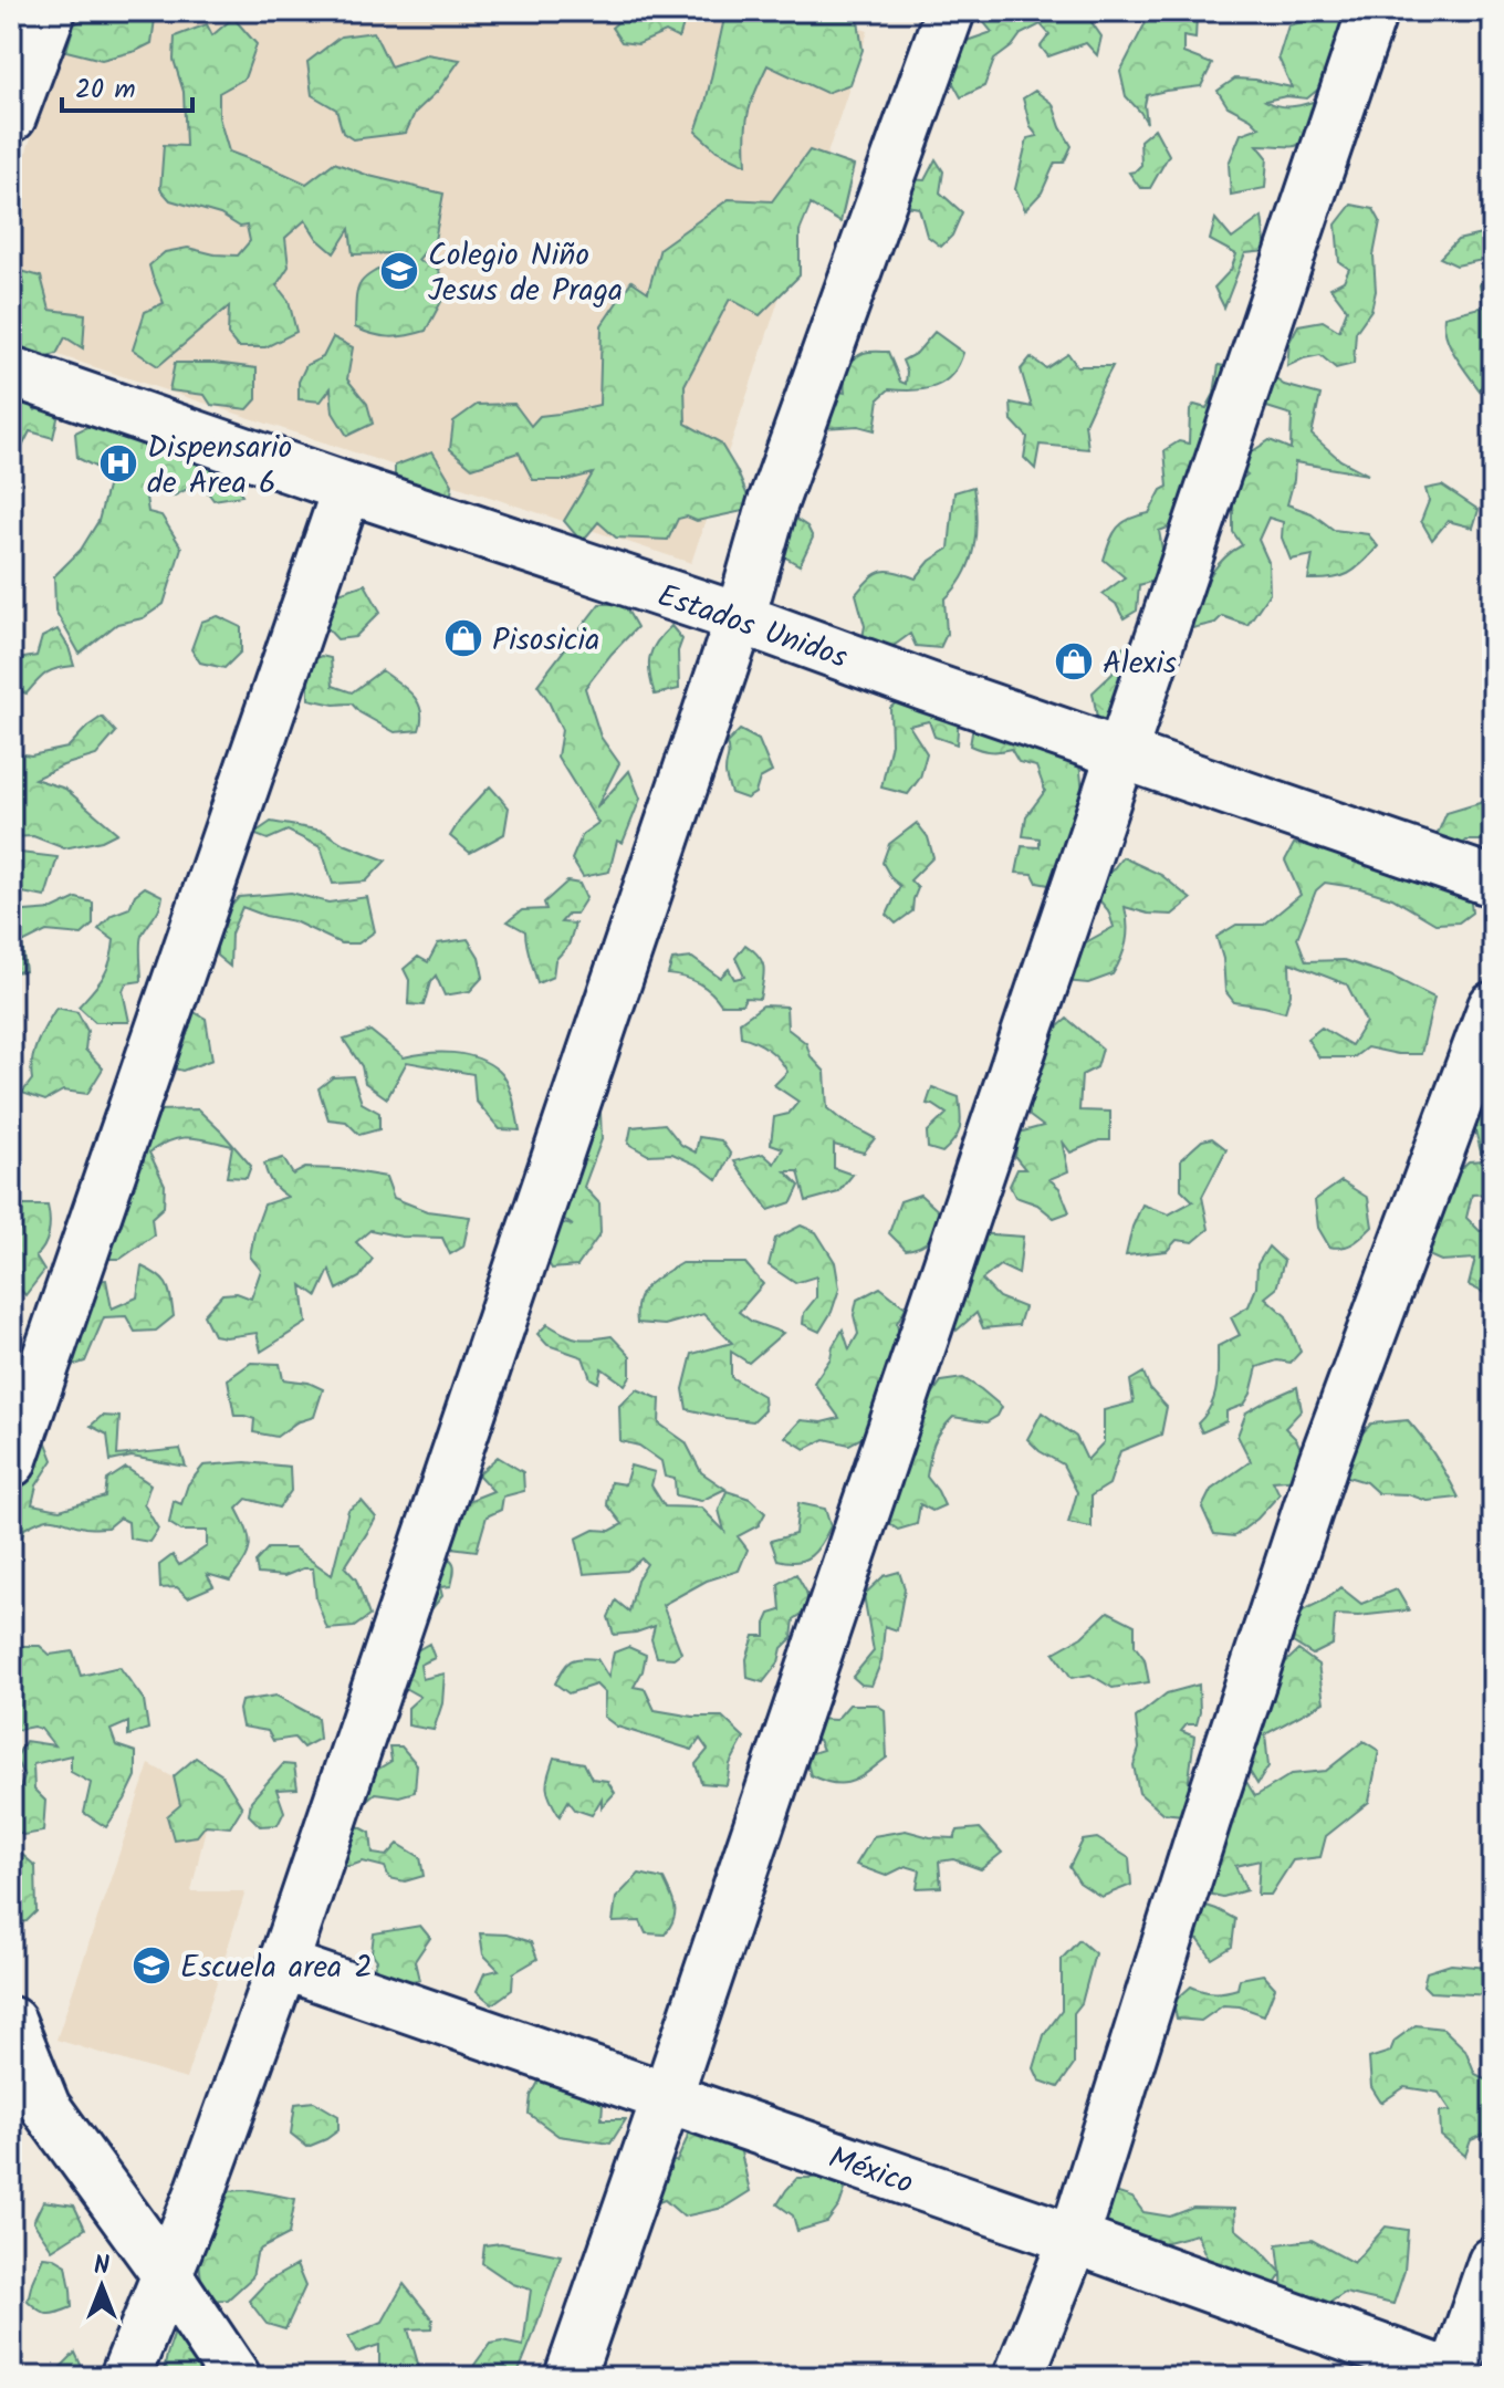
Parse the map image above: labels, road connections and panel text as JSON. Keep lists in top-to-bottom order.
{
  "streets": {
    "street": ["Estados Unidos", "México"]
  },
  "places": {
    "school or university": ["Colegio Niño Jesus de Praga", "Escuela area 2"],
    "hospital": ["Dispensario de Area 6"],
    "shop": ["Pisosicia", "Alexis"]
  },
  "scale_bar": "20 m",
  "north": "top"
}
